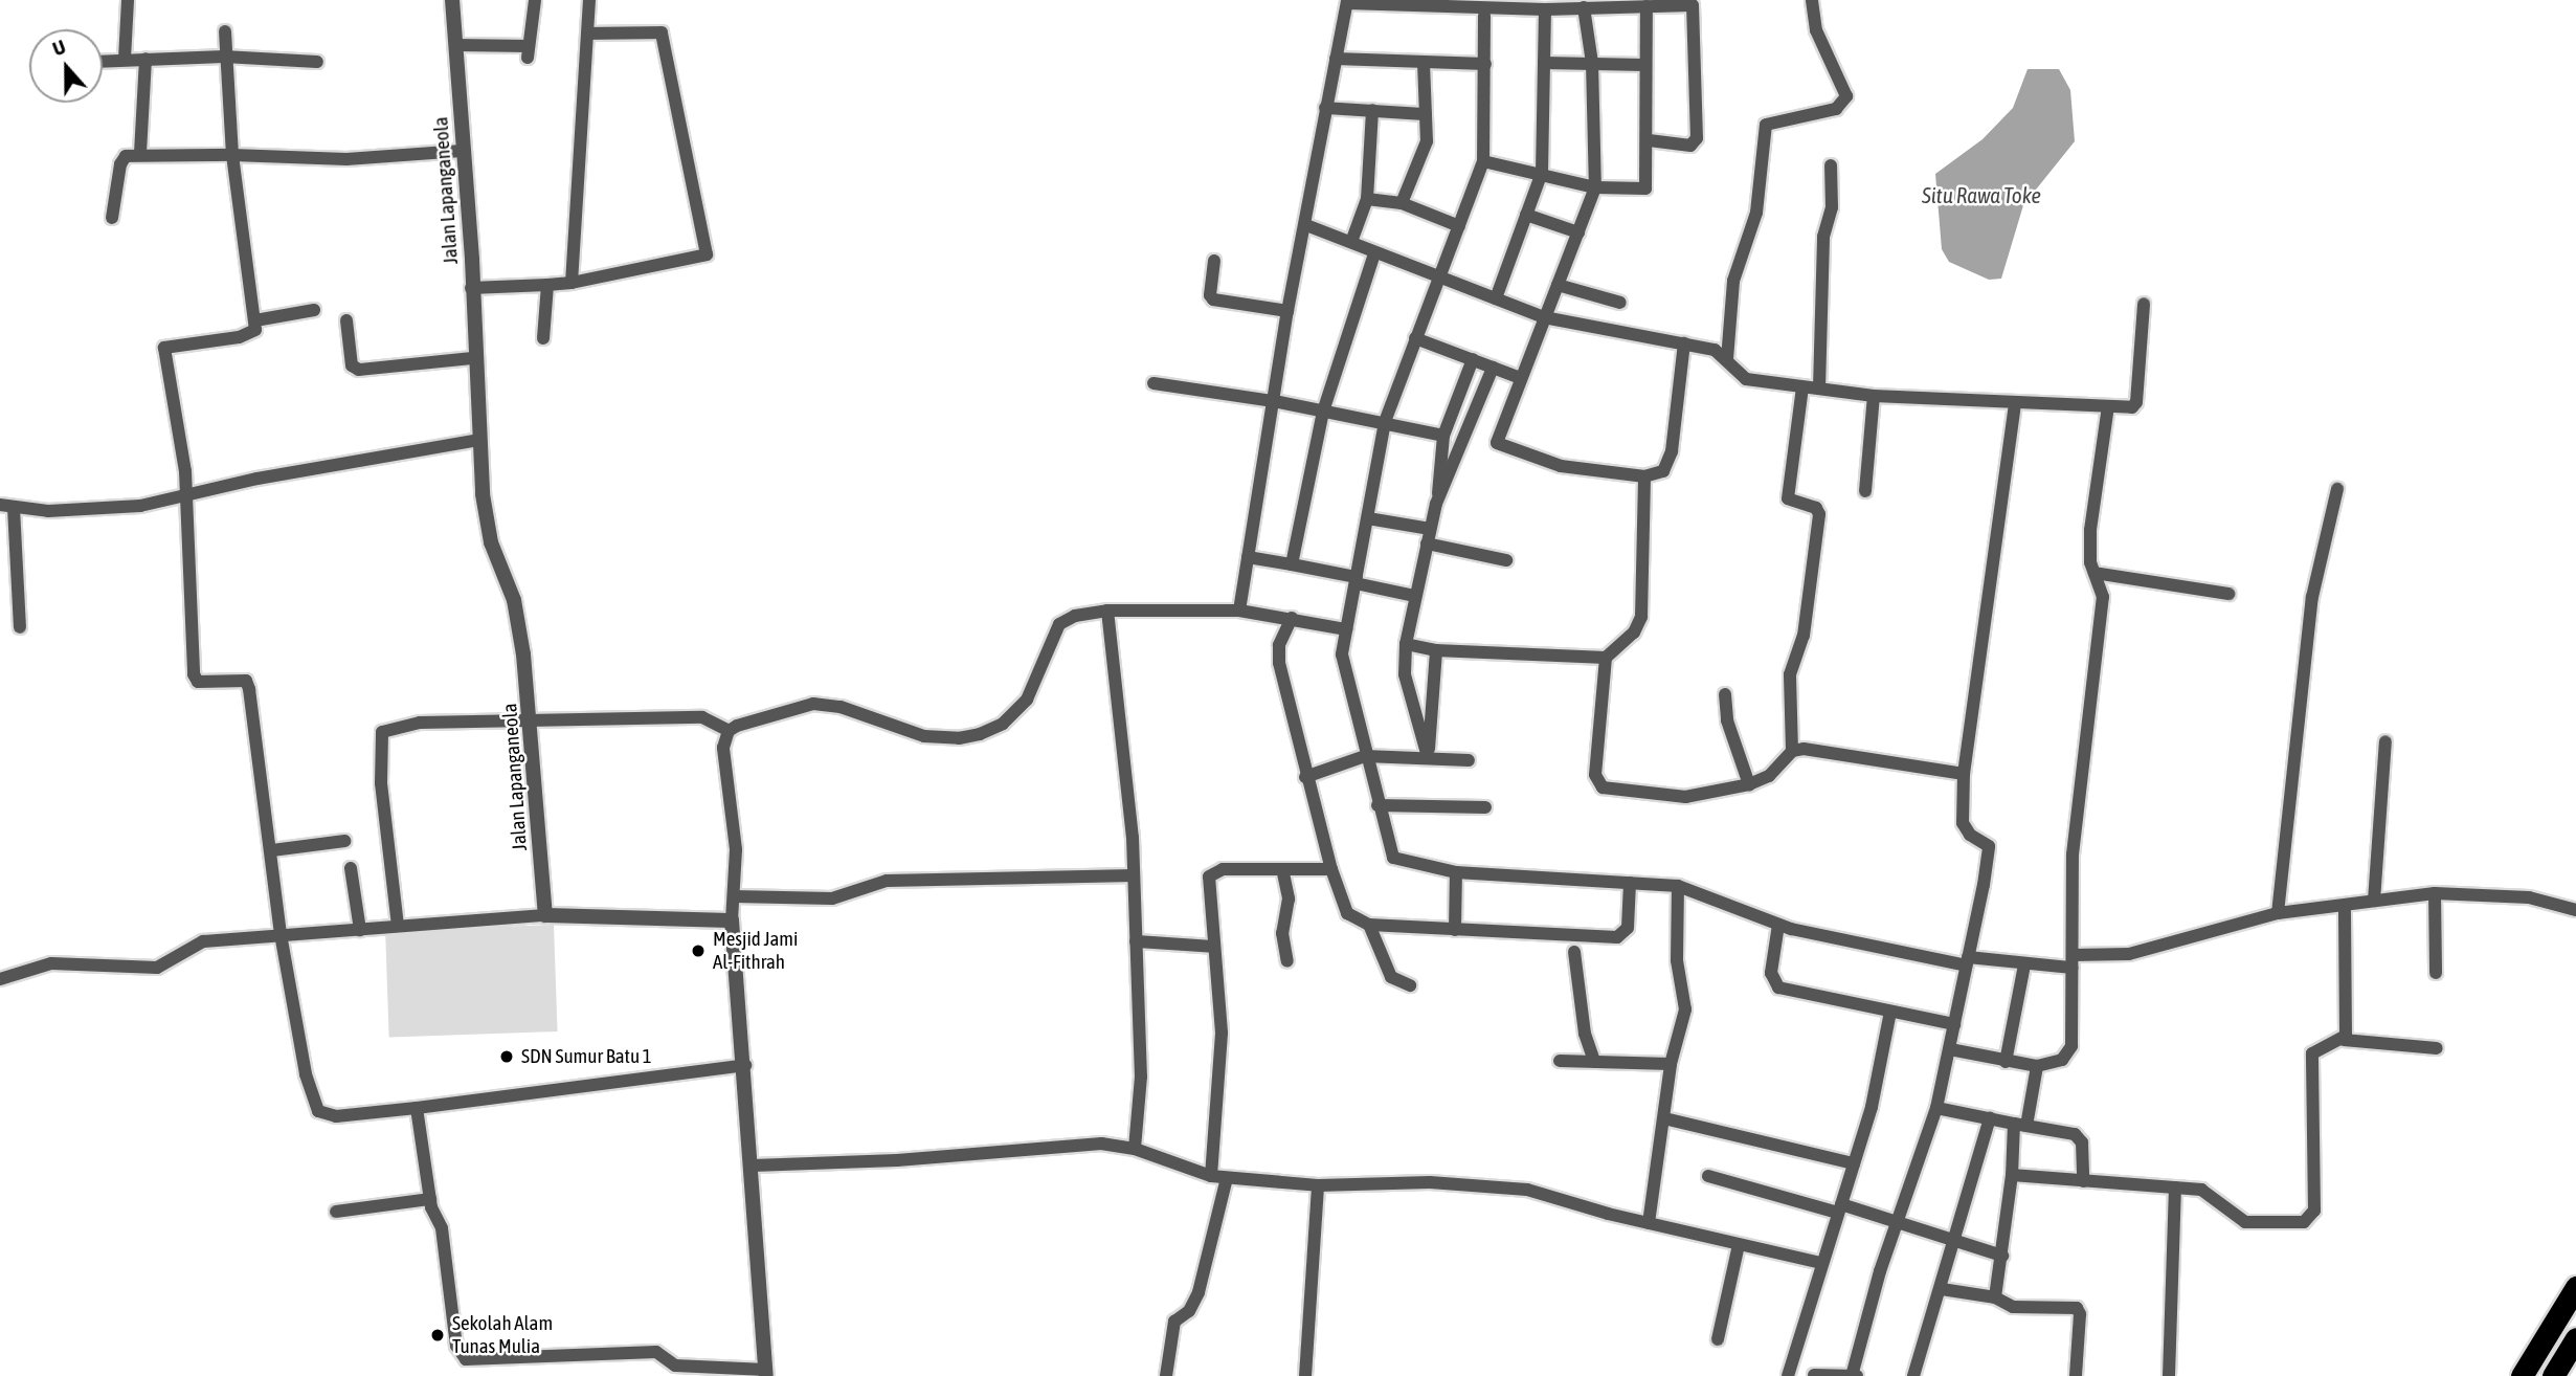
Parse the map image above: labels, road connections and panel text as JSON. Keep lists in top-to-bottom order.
{
  "streets": {
    "street": ["Jalan Lapanganeola"]
  },
  "water": ["Situ Rawa Toke"],
  "places": ["Mesjid Jami Al-Fithrah", "SDN Sumur Batu 1", "Sekolah Alam Tunas Mulia"],
  "north": "top"
}
